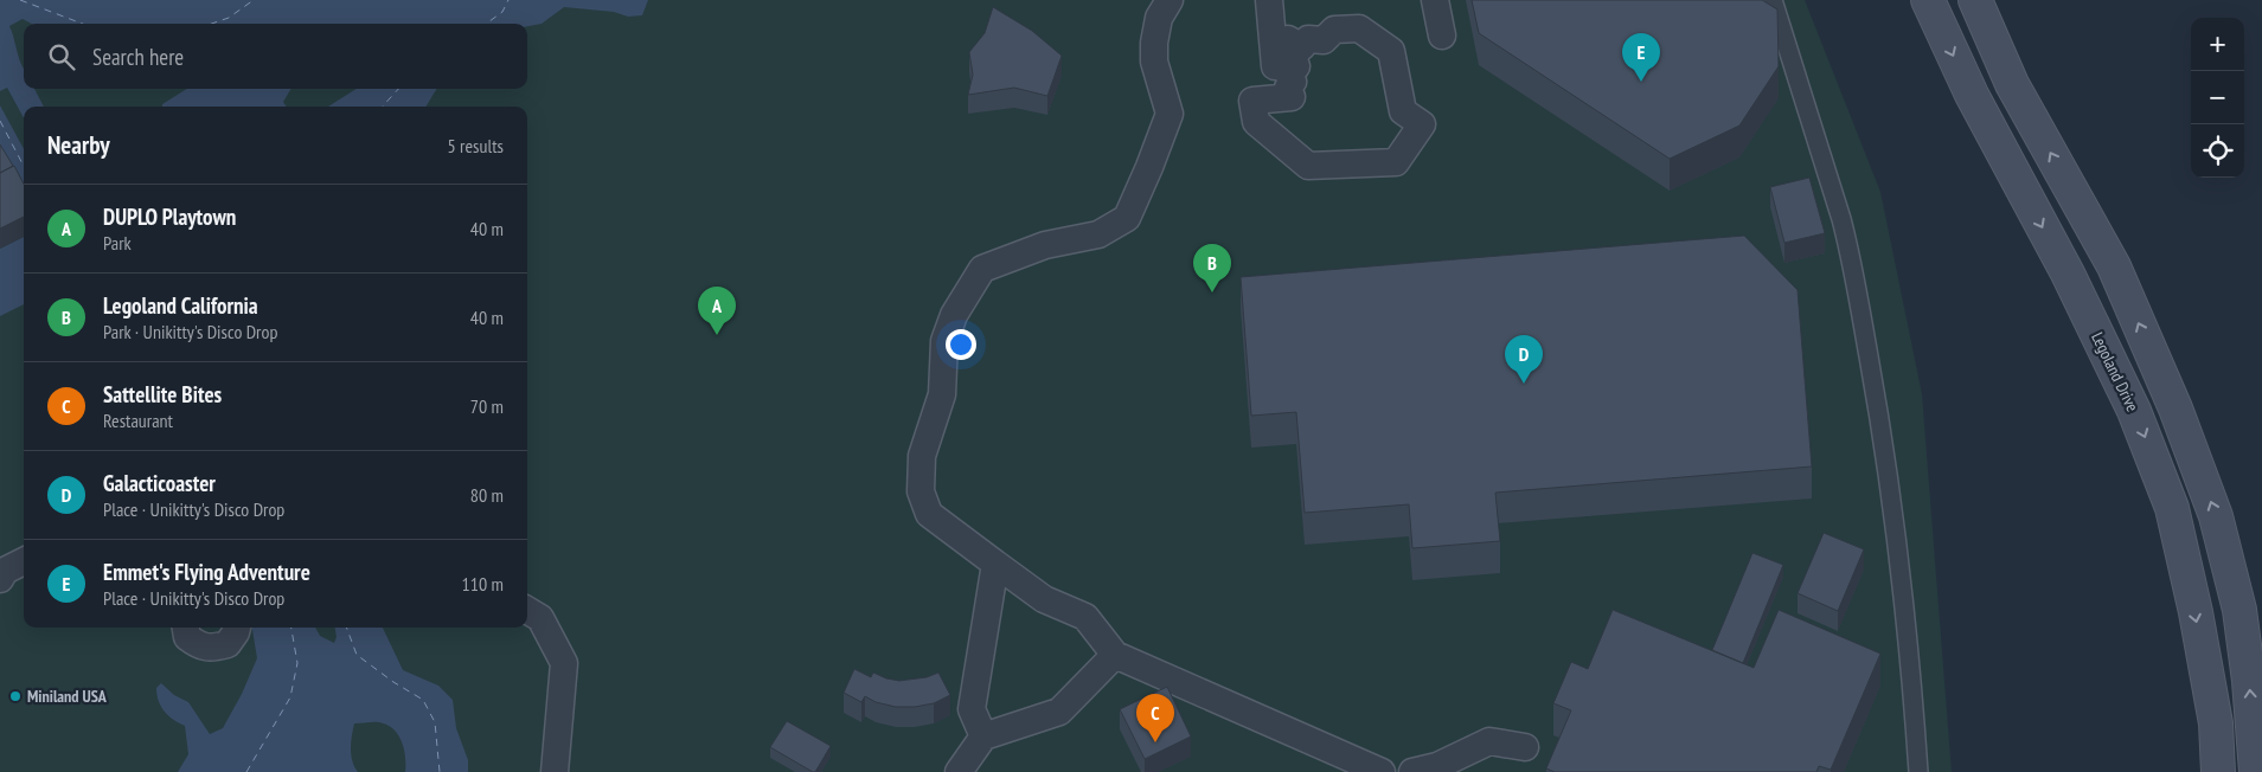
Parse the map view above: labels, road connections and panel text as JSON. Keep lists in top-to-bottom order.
{
  "streets": {
    "main road": ["Legoland Drive"]
  },
  "places": ["Miniland USA"],
  "page": {
    "map_buttons": ["+", "−"],
    "search": "Search here",
    "pins": [
      "E",
      "B",
      "A",
      "D",
      "C"
    ],
    "heading": ["Nearby", "5 results"],
    "list": [
      {
        "mark": "A",
        "name": "DUPLO Playtown",
        "note": "Park",
        "value": "40 m"
      },
      {
        "mark": "B",
        "name": "Legoland California",
        "note": "Park · Unikitty's Disco Drop",
        "value": "40 m"
      },
      {
        "mark": "C",
        "name": "Sattellite Bites",
        "note": "Restaurant",
        "value": "70 m"
      },
      {
        "mark": "D",
        "name": "Galacticoaster",
        "note": "Place · Unikitty's Disco Drop",
        "value": "80 m"
      },
      {
        "mark": "E",
        "name": "Emmet's Flying Adventure",
        "note": "Place · Unikitty's Disco Drop",
        "value": "110 m"
      }
    ]
  }
}
